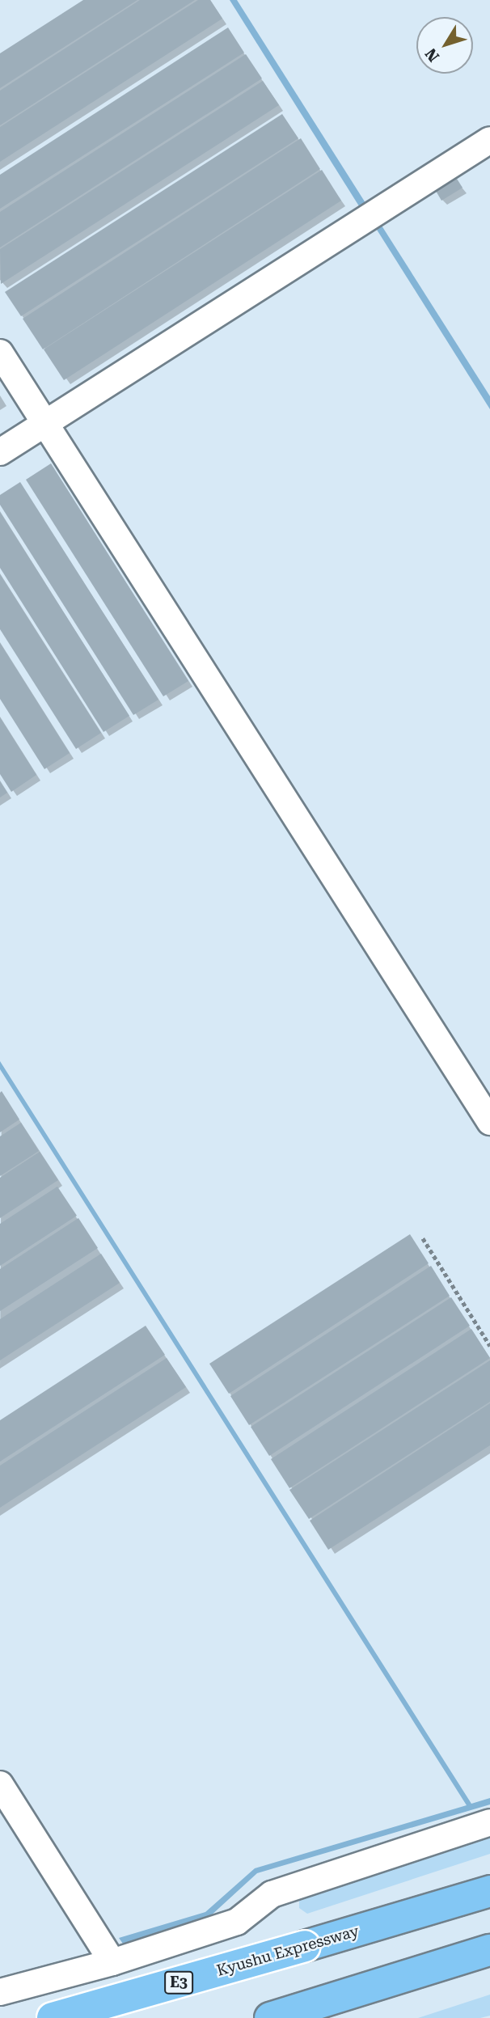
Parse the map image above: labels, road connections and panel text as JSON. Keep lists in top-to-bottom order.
{
  "streets": {
    "highway": ["Kyushu Expressway", "E3"]
  },
  "north": "bottom left"
}
